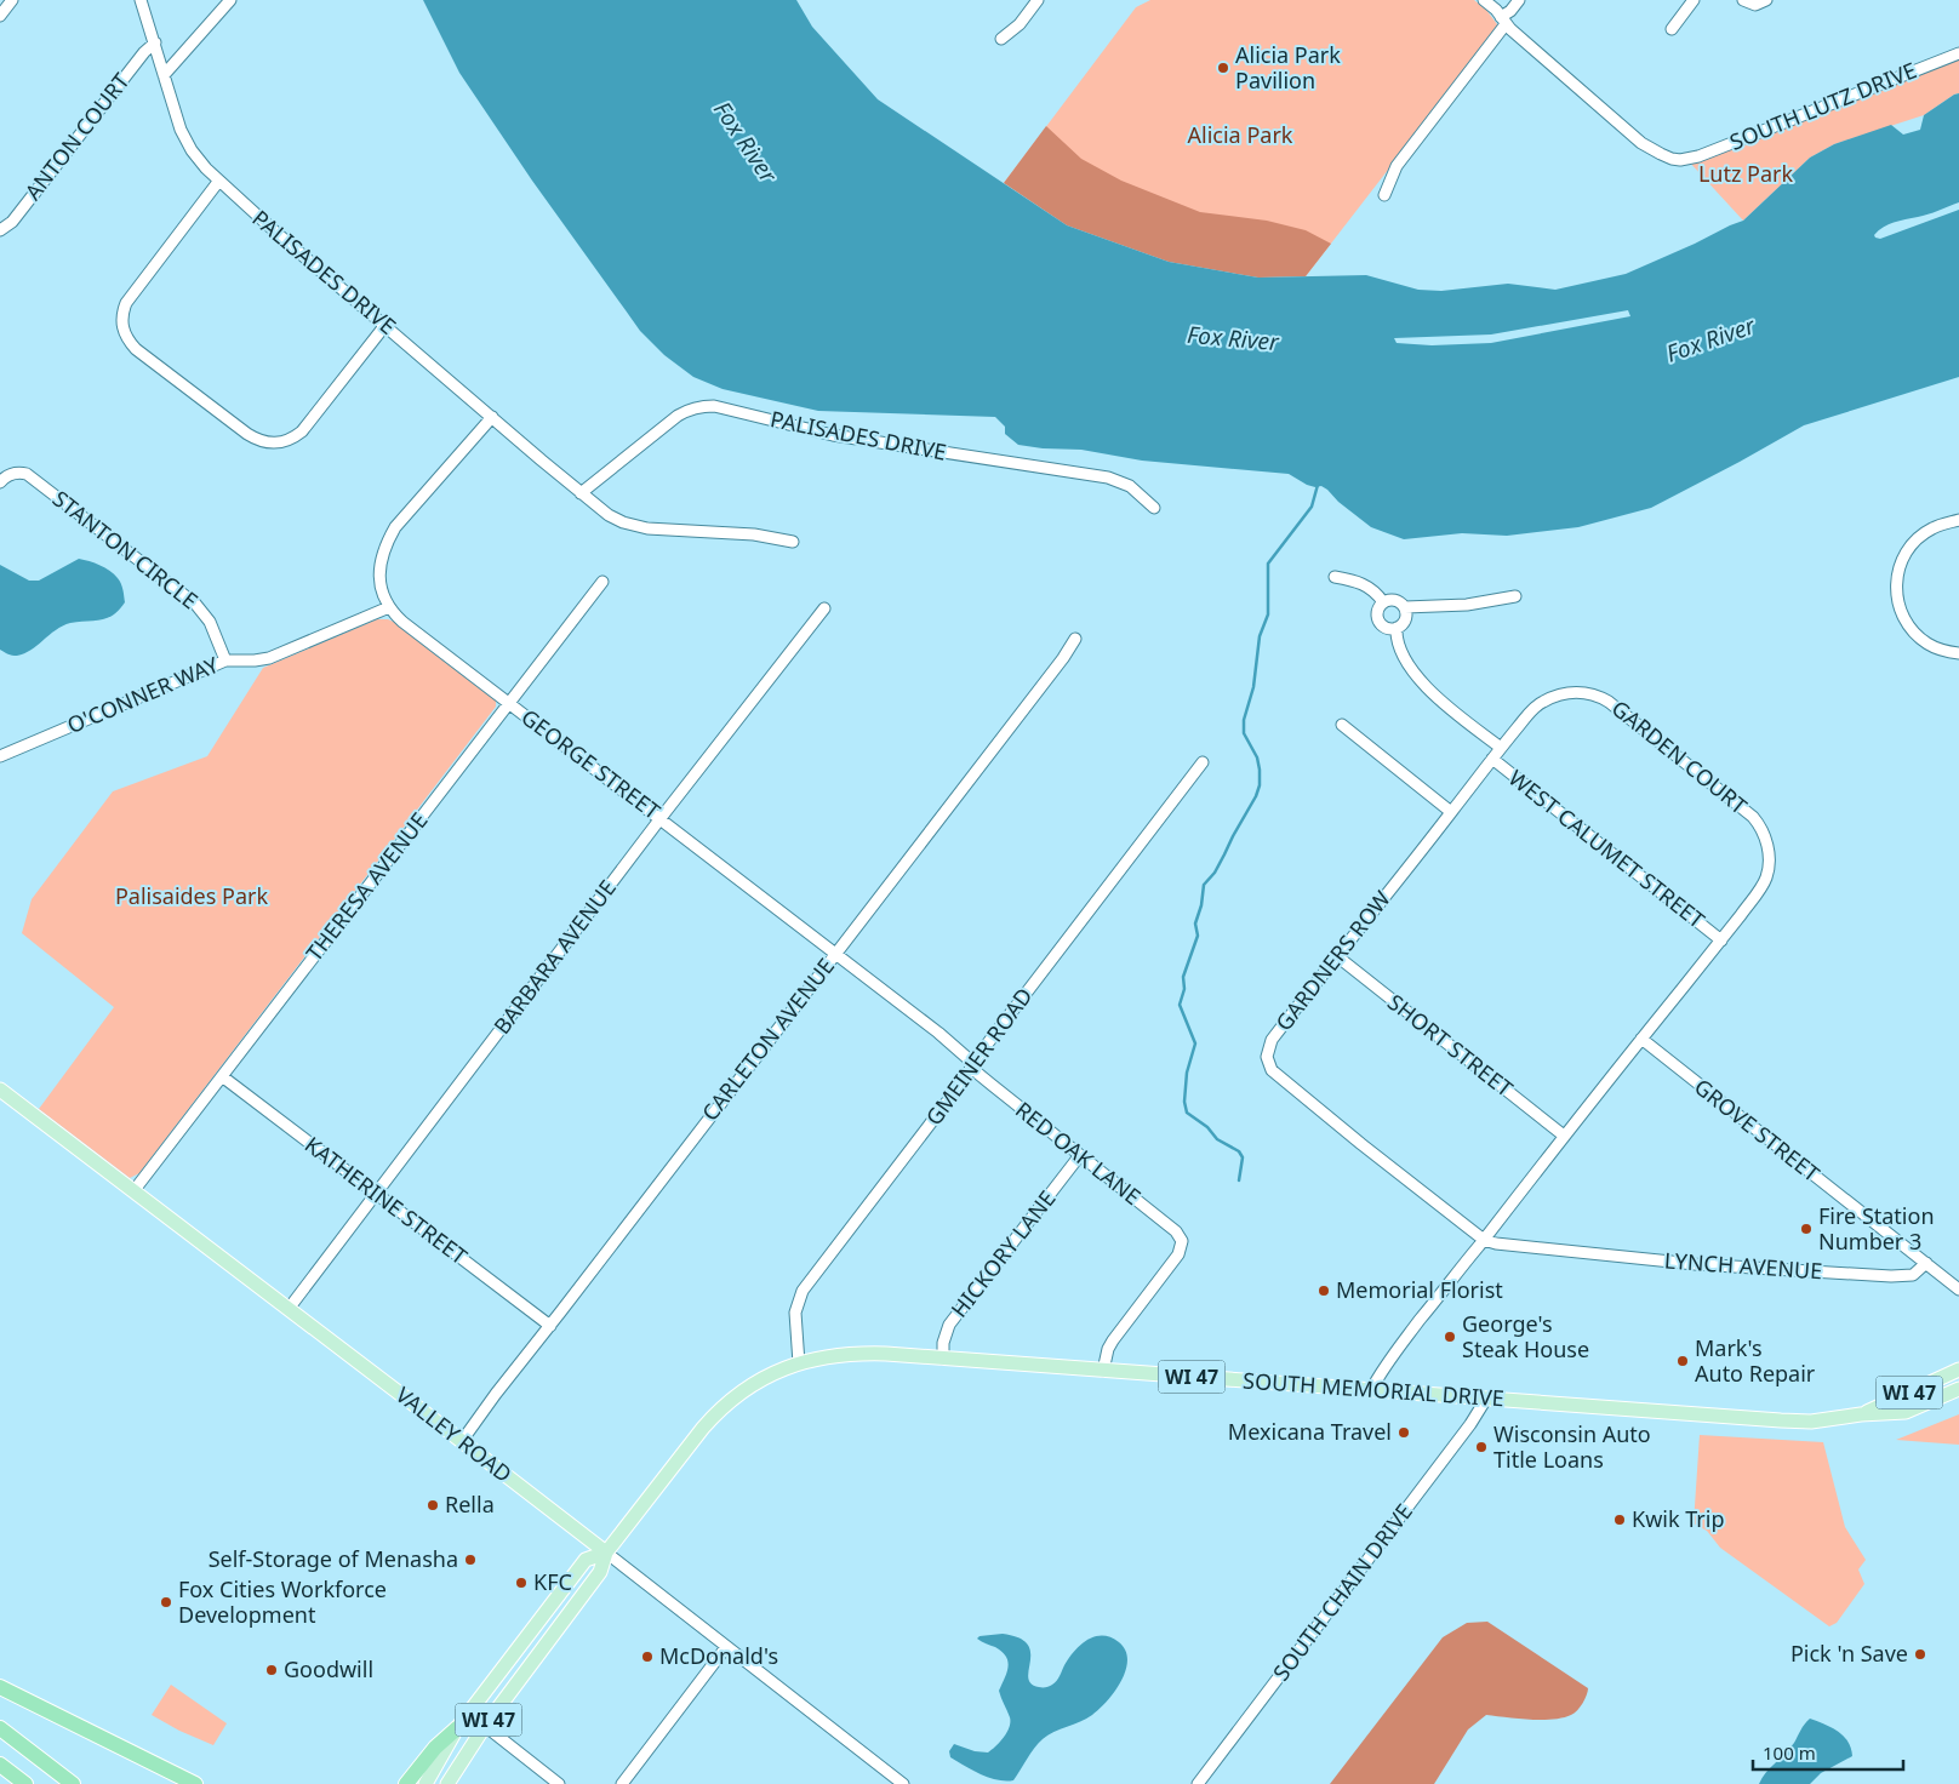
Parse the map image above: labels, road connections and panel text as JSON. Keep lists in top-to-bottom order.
{
  "streets": {
    "main road": ["WI 47", "SOUTH MEMORIAL DRIVE", "VALLEY ROAD"],
    "street": [
      "SOUTH LUTZ DRIVE",
      "ANTON COURT",
      "PALISADES DRIVE",
      "STANTON CIRCLE",
      "O'CONNER WAY",
      "GARDEN COURT",
      "GEORGE STREET",
      "WEST CALUMET STREET",
      "THERESA AVENUE",
      "BARBARA AVENUE",
      "GARDNERS ROW",
      "CARLETON AVENUE",
      "SHORT STREET",
      "GMEINER ROAD",
      "GROVE STREET",
      "RED OAK LANE",
      "KATHERINE STREET",
      "HICKORY LANE",
      "LYNCH AVENUE",
      "SOUTH CHAIN DRIVE"
    ]
  },
  "crossings": [
    ["ANTON COURT", "PALISADES DRIVE"],
    ["PALISADES DRIVE", "GEORGE STREET"],
    ["STANTON CIRCLE", "O'CONNER WAY"],
    ["O'CONNER WAY", "GEORGE STREET"],
    ["GARDEN COURT", "WEST CALUMET STREET"],
    ["GARDEN COURT", "GARDNERS ROW"],
    ["GEORGE STREET", "THERESA AVENUE"],
    ["GEORGE STREET", "BARBARA AVENUE"],
    ["GEORGE STREET", "CARLETON AVENUE"],
    ["GEORGE STREET", "GMEINER ROAD"],
    ["GEORGE STREET", "RED OAK LANE"],
    ["WEST CALUMET STREET", "GARDNERS ROW"],
    ["THERESA AVENUE", "KATHERINE STREET"],
    ["THERESA AVENUE", "VALLEY ROAD"],
    ["BARBARA AVENUE", "KATHERINE STREET"],
    ["BARBARA AVENUE", "VALLEY ROAD"],
    ["GARDNERS ROW", "SHORT STREET"],
    ["GARDNERS ROW", "LYNCH AVENUE"],
    ["CARLETON AVENUE", "KATHERINE STREET"],
    ["CARLETON AVENUE", "VALLEY ROAD"],
    ["GMEINER ROAD", "RED OAK LANE"],
    ["GMEINER ROAD", "SOUTH MEMORIAL DRIVE"],
    ["GROVE STREET", "LYNCH AVENUE"],
    ["RED OAK LANE", "HICKORY LANE"],
    ["RED OAK LANE", "SOUTH MEMORIAL DRIVE"],
    ["HICKORY LANE", "SOUTH MEMORIAL DRIVE"],
    ["WI 47", "SOUTH MEMORIAL DRIVE"],
    ["WI 47", "VALLEY ROAD"],
    ["SOUTH MEMORIAL DRIVE", "VALLEY ROAD"],
    ["SOUTH MEMORIAL DRIVE", "SOUTH CHAIN DRIVE"]
  ],
  "water": ["Fox River"],
  "parks": ["Alicia Park", "Lutz Park", "Palisaides Park"],
  "places": [
    "Alicia Park Pavilion",
    "Fire Station Number 3",
    "Memorial Florist",
    "George's Steak House",
    "Mark's Auto Repair",
    "Mexicana Travel",
    "Wisconsin Auto Title Loans",
    "Rella",
    "Kwik Trip",
    "Self-Storage of Menasha",
    "KFC",
    "Fox Cities Workforce Development",
    "Pick 'n Save",
    "McDonald's",
    "Goodwill"
  ],
  "scale_bar": "100 m"
}
